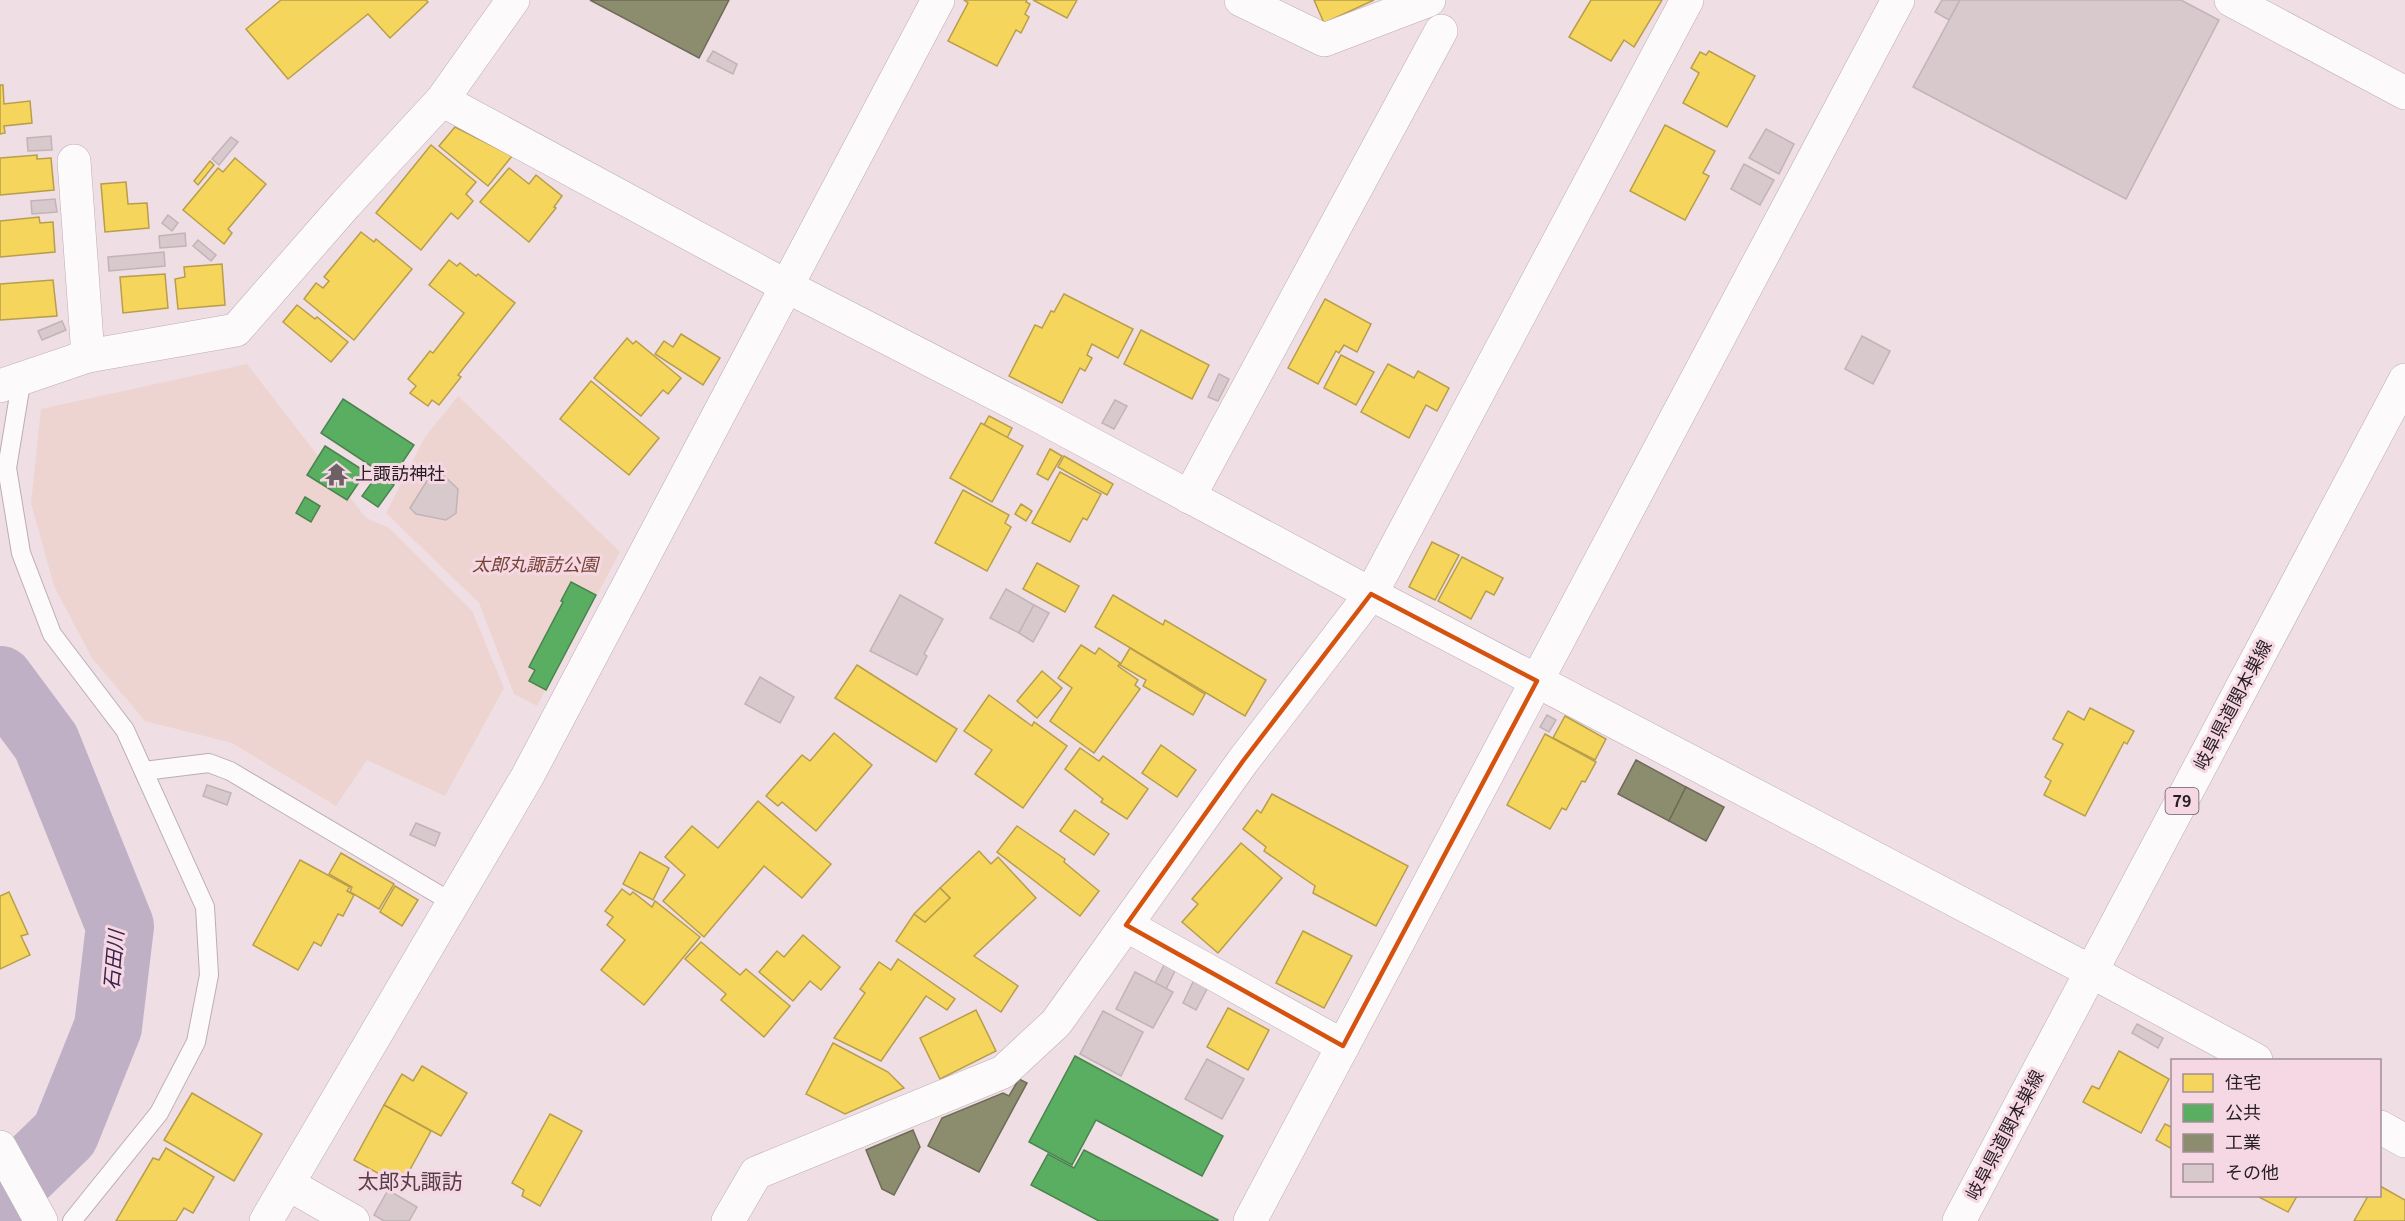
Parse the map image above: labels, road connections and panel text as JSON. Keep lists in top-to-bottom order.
{
  "streets": {
    "street": ["岐阜県道関本巣線", "79"]
  },
  "districts": ["太郎丸諏訪"],
  "water": ["石田川"],
  "parks": ["太郎丸諏訪公園"],
  "places": {
    "temple": ["上諏訪神社"]
  },
  "legend": [
    "住宅",
    "公共",
    "工業",
    "その他"
  ]
}
